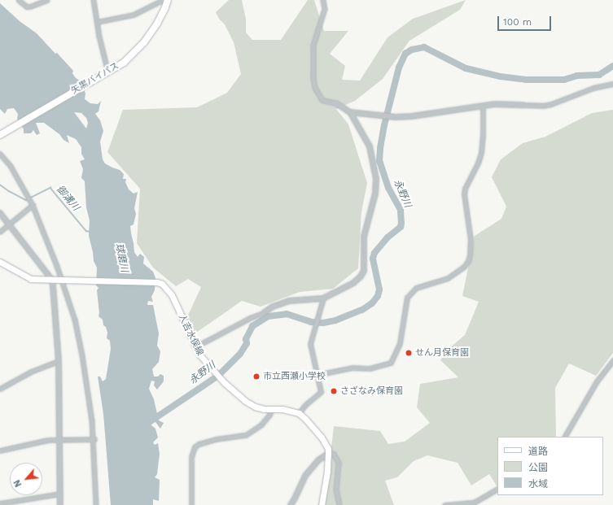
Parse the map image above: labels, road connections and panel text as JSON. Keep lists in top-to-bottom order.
{
  "streets": {
    "highway": ["矢黒バイパス"],
    "main road": ["人吉水俣線"]
  },
  "water": ["永野川", "御溝川", "球磨川"],
  "places": ["せん月保育園", "市立西瀬小学校", "さざなみ保育園"],
  "legend": ["道路", "公園", "水域"],
  "scale_bar": "100 m",
  "north": "bottom left"
}
